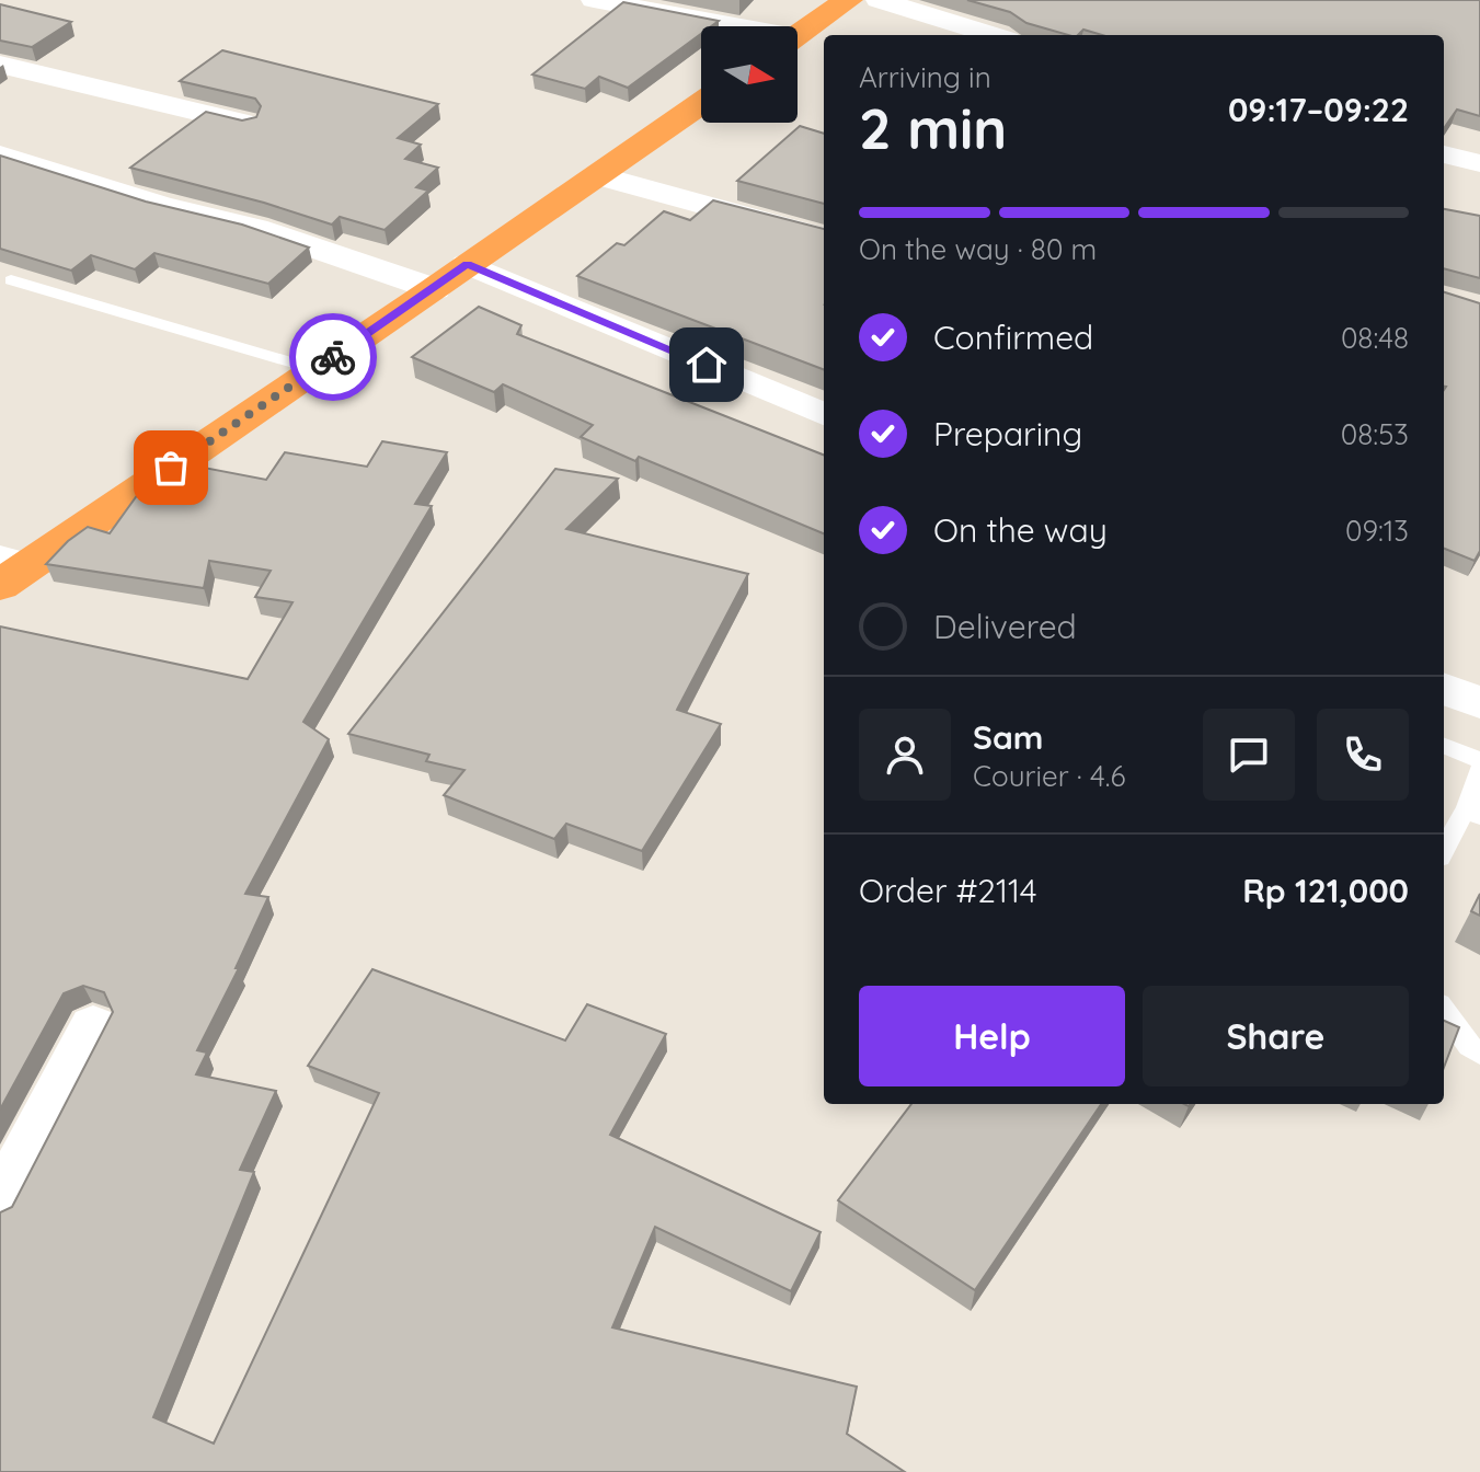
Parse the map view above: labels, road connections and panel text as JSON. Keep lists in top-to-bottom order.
{
  "north": "right",
  "page": {
    "heading": ["2 min", "Arriving in", "09:17–09:22"],
    "panel": [
      "Sam",
      "Courier · 4.6",
      "Order #2114",
      "Rp 121,000"
    ],
    "bar": "On the way · 80 m",
    "list": [
      ["Confirmed", "08:48"],
      ["Preparing", "08:53"],
      ["On the way", "09:13"],
      "Delivered"
    ],
    "buttons": ["Help", "Share"]
  }
}
